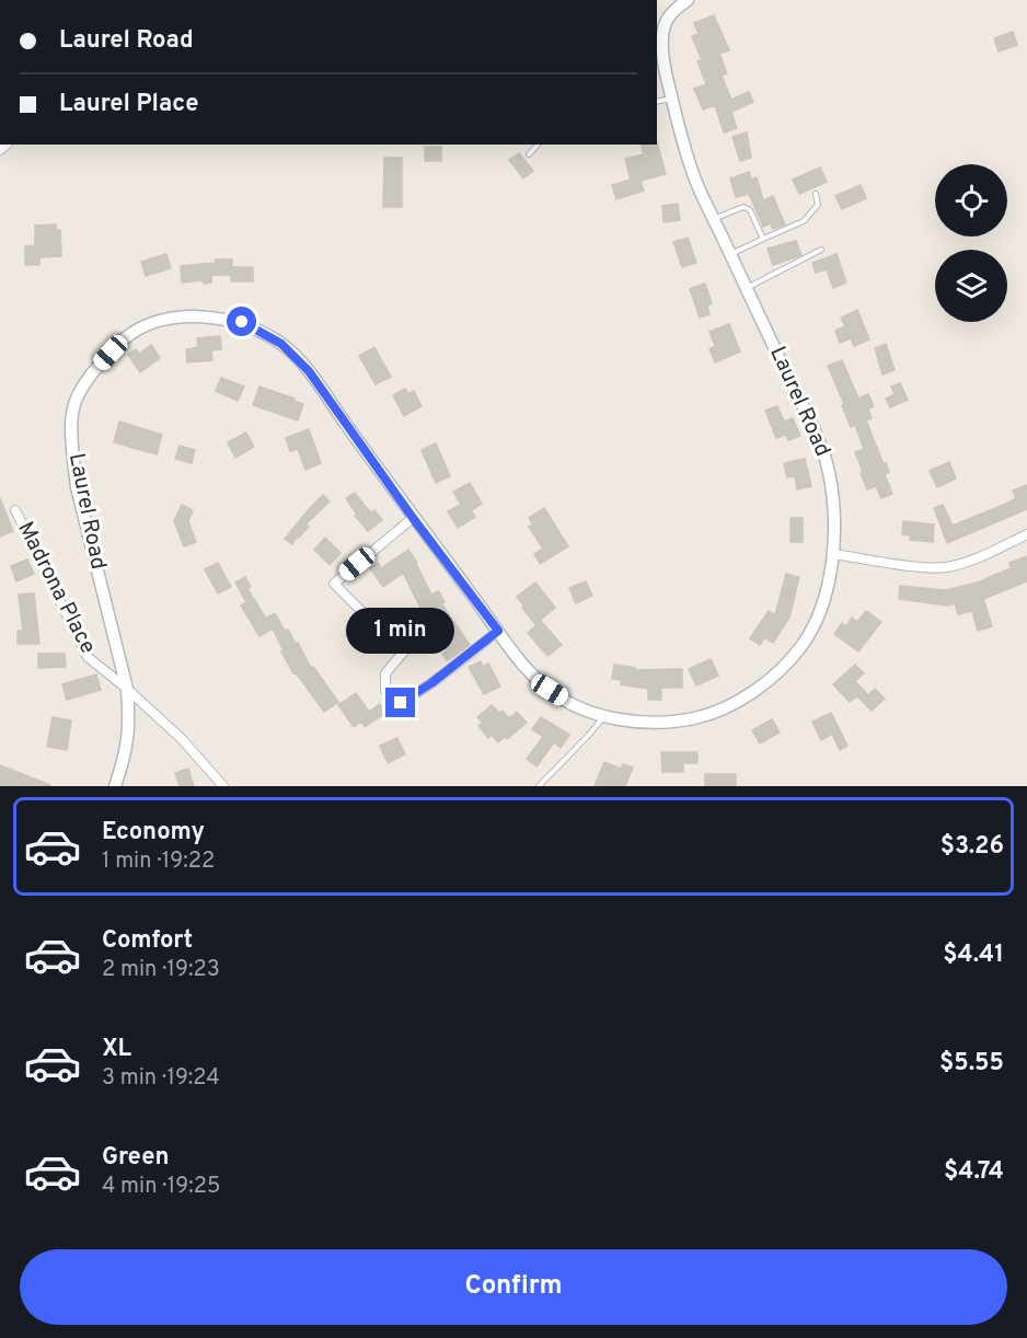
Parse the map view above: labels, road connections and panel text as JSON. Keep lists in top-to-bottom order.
{
  "streets": {
    "street": ["Laurel Road", "Madrona Place"]
  },
  "crossings": [
    ["Laurel Road", "Madrona Place"]
  ],
  "page": {
    "banner": ["Laurel Road", "Laurel Place"],
    "bubble": "1 min",
    "list": [
      {
        "name": "Economy",
        "note": "1 min · 19:22",
        "value": "$3.26"
      },
      {
        "name": "Comfort",
        "note": "2 min · 19:23",
        "value": "$4.41"
      },
      {
        "name": "XL",
        "note": "3 min · 19:24",
        "value": "$5.55"
      },
      {
        "name": "Green",
        "note": "4 min · 19:25",
        "value": "$4.74"
      }
    ],
    "buttons": "Confirm"
  }
}
